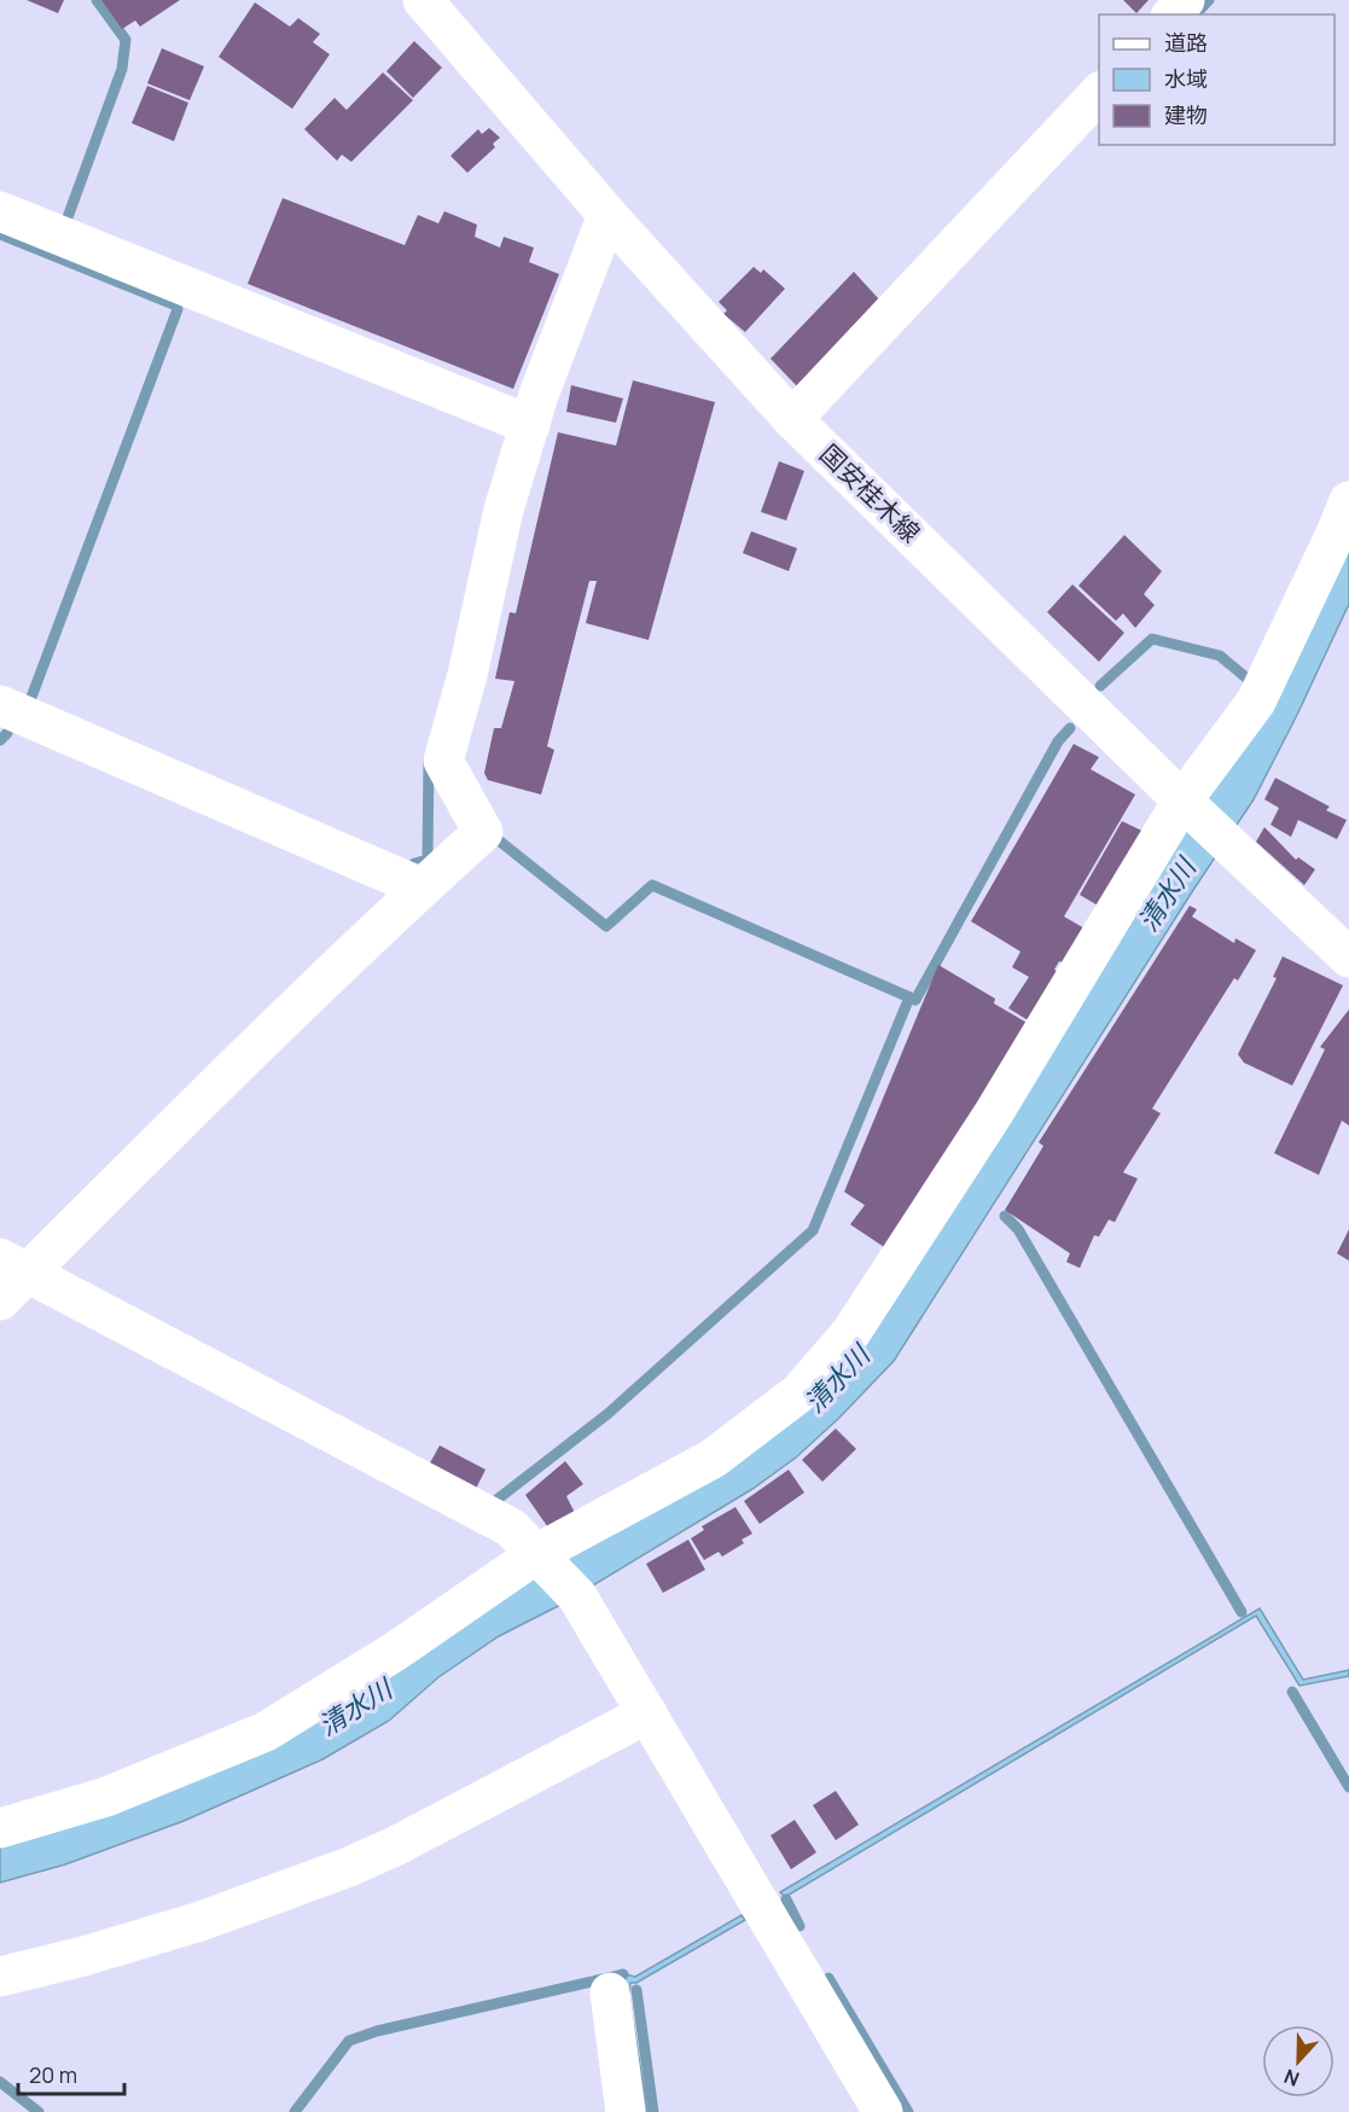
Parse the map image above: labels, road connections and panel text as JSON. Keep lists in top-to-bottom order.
{
  "streets": {
    "street": ["国安桂木線"]
  },
  "water": ["清水川"],
  "legend": ["道路", "水域", "建物"],
  "scale_bar": "20 m",
  "north": "bottom"
}
